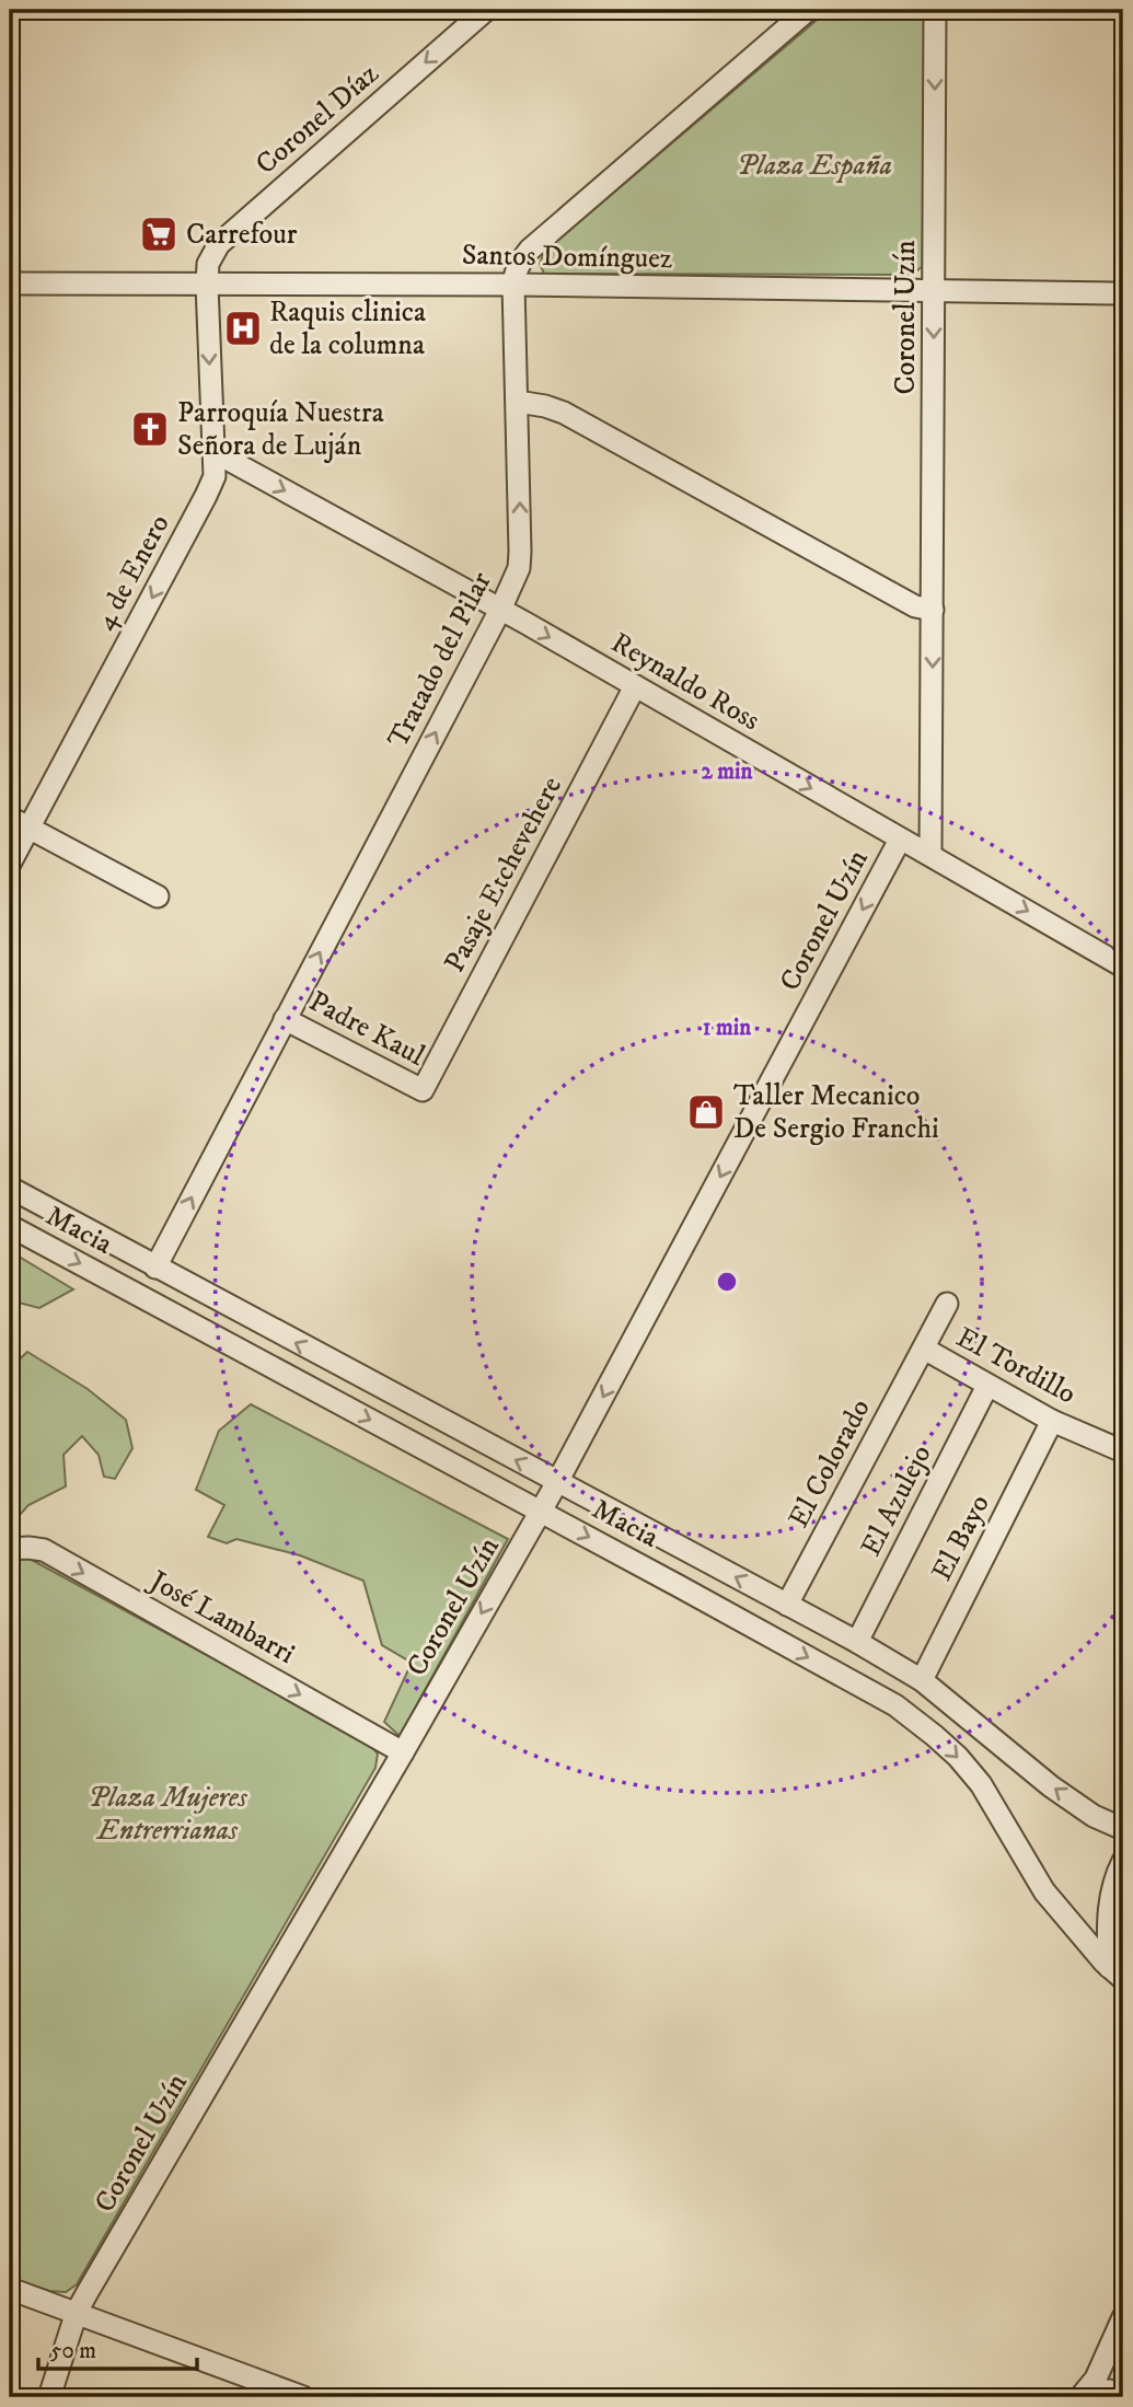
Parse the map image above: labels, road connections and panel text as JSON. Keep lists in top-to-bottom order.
{
  "streets": {
    "street": [
      "Coronel Díaz",
      "Santos Domínguez",
      "Coronel Uzín",
      "4 de Enero",
      "Tratado del Pilar",
      "Reynaldo Ross",
      "Pasaje Etchevehere",
      "Padre Kaul",
      "Macia",
      "El Tordillo",
      "El Colorado",
      "El Azulejo",
      "El Bayo",
      "José Lambarri"
    ]
  },
  "crossings": [
    ["Coronel Díaz", "Santos Domínguez"],
    ["Coronel Díaz", "4 de Enero"],
    ["Santos Domínguez", "Coronel Uzín"],
    ["Santos Domínguez", "4 de Enero"],
    ["Santos Domínguez", "Tratado del Pilar"],
    ["Coronel Uzín", "Reynaldo Ross"],
    ["Coronel Uzín", "Macia"],
    ["Coronel Uzín", "José Lambarri"],
    ["4 de Enero", "Reynaldo Ross"],
    ["Tratado del Pilar", "Reynaldo Ross"],
    ["Tratado del Pilar", "Padre Kaul"],
    ["Tratado del Pilar", "Macia"],
    ["Reynaldo Ross", "Pasaje Etchevehere"],
    ["Pasaje Etchevehere", "Padre Kaul"],
    ["Macia", "El Colorado"],
    ["Macia", "El Azulejo"],
    ["Macia", "El Bayo"],
    ["El Tordillo", "El Colorado"],
    ["El Tordillo", "El Azulejo"],
    ["El Tordillo", "El Bayo"]
  ],
  "one_way": [
    "Coronel Díaz",
    "Coronel Uzín",
    "4 de Enero",
    "Tratado del Pilar",
    "Reynaldo Ross",
    "José Lambarri"
  ],
  "parks": ["Plaza España", "Plaza Mujeres Entrerrianas"],
  "places": {
    "supermarket": ["Carrefour"],
    "hospital": ["Raquis clinica de la columna"],
    "church": ["Parroquía Nuestra Señora de Luján"],
    "shop": ["Taller Mecanico De Sergio Franchi"]
  },
  "scale_bar": "50 m",
  "rings": ["2 min", "1 min"]
}
